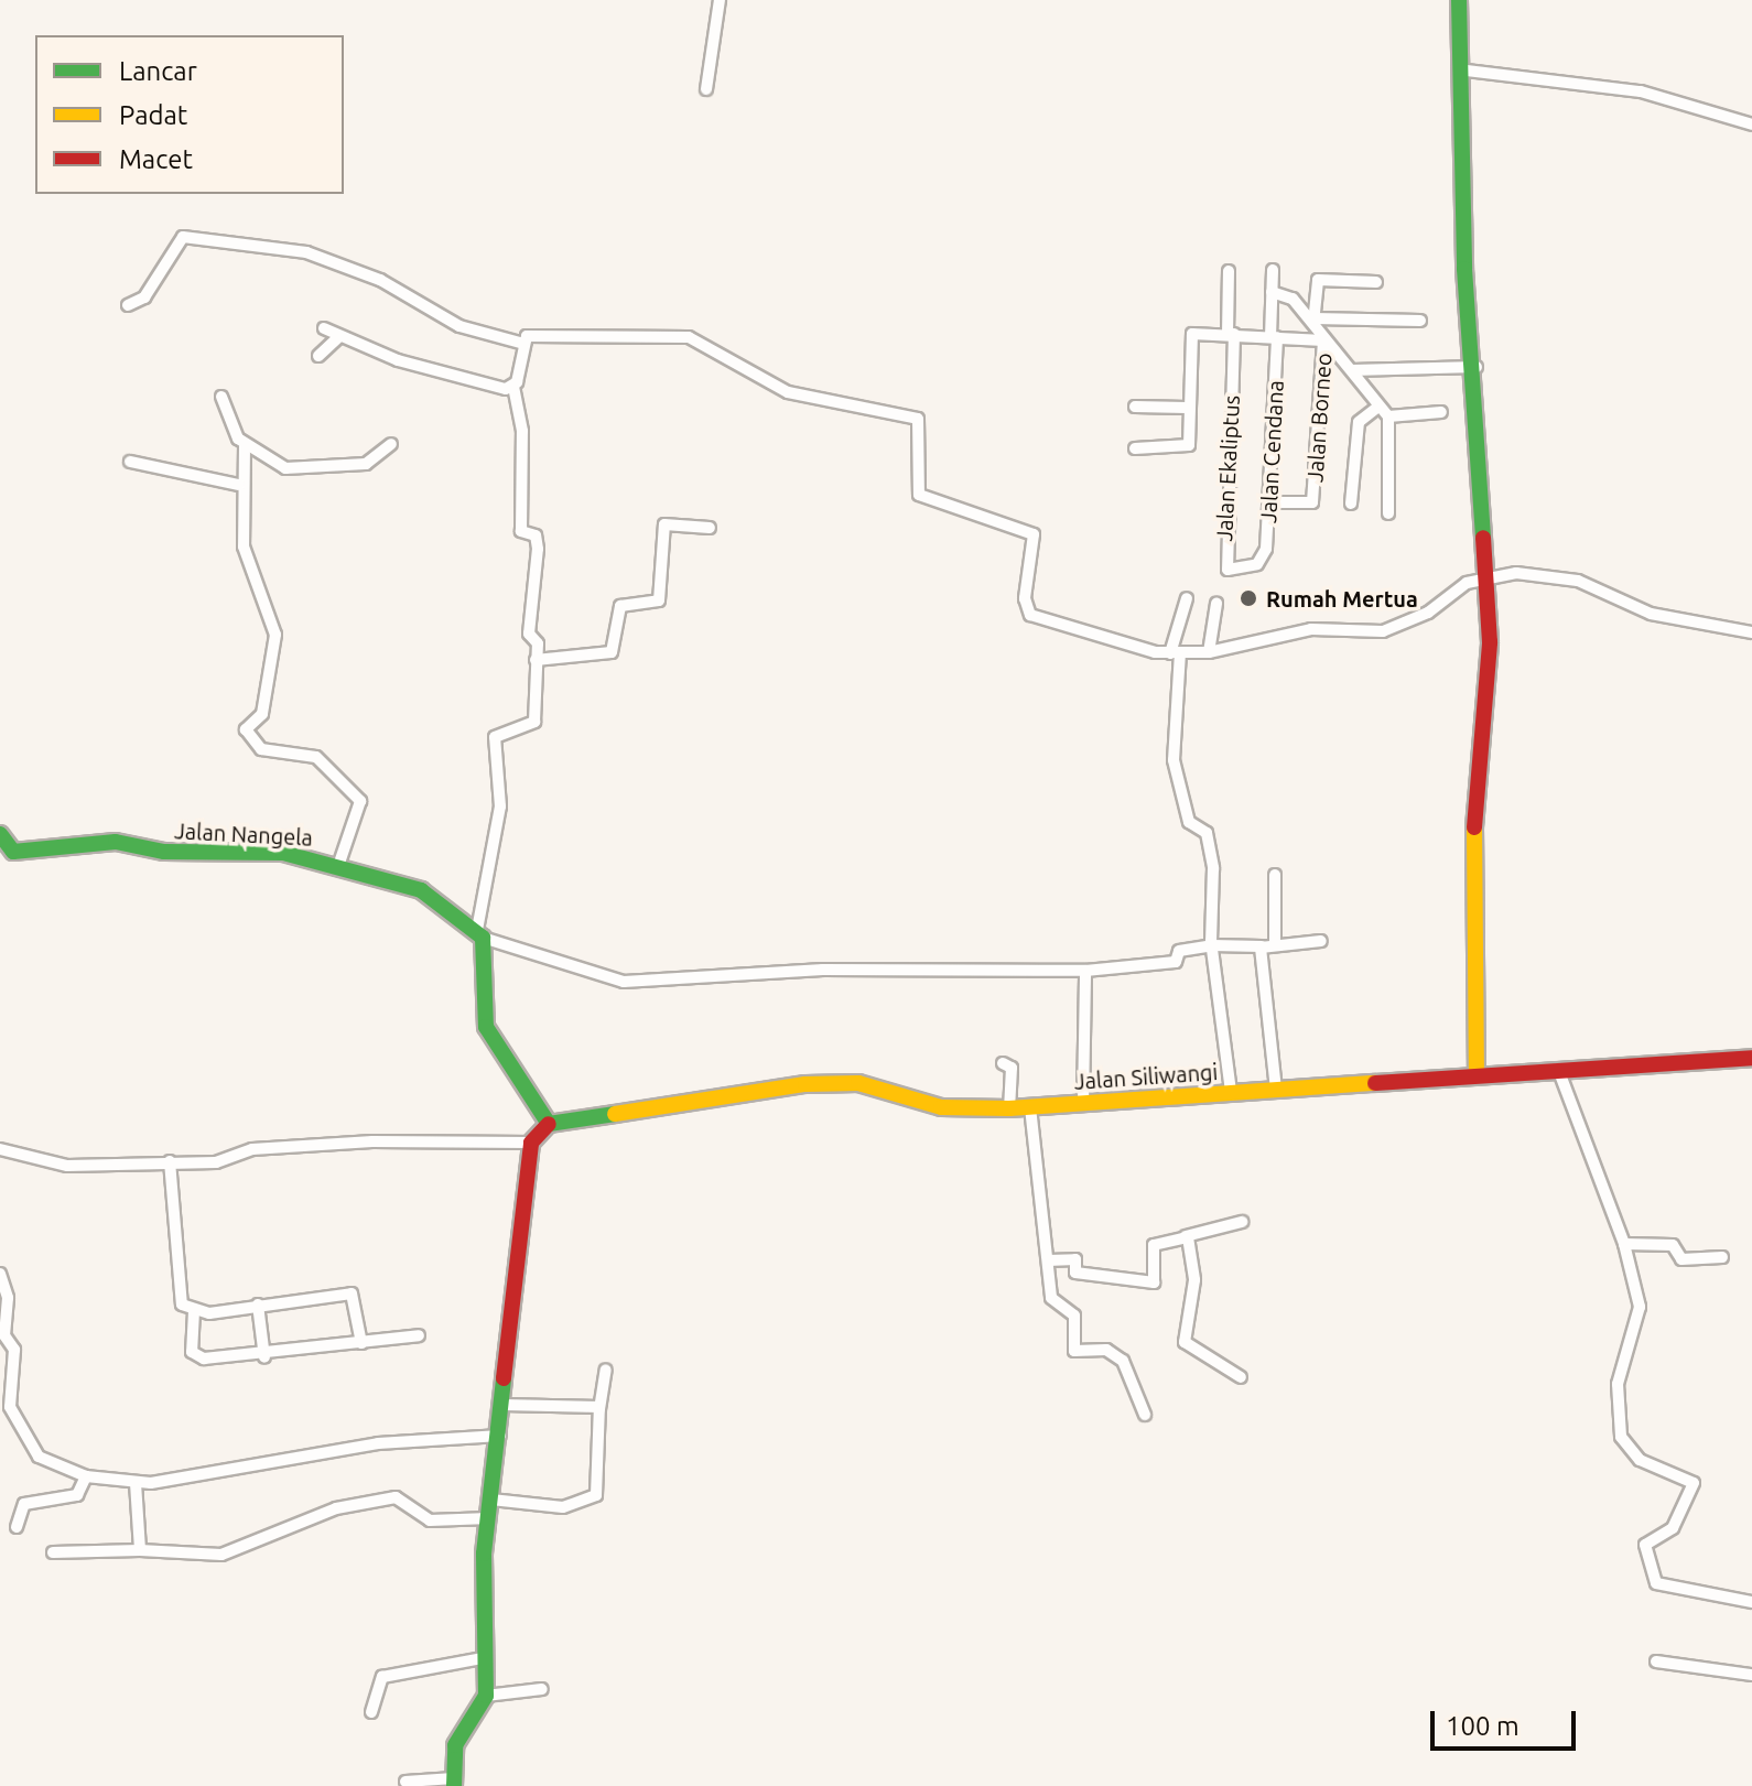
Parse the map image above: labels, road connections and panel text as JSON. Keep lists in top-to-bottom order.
{
  "streets": {
    "main road": ["Jalan Nangela", "Jalan Siliwangi"],
    "street": ["Jalan Borneo", "Jalan Cendana", "Jalan Ekaliptus"]
  },
  "crossings": [
    ["Jalan Borneo", "Jalan Cendana"],
    ["Jalan Cendana", "Jalan Ekaliptus"]
  ],
  "places": ["Rumah Mertua"],
  "legend": ["Lancar", "Padat", "Macet"],
  "scale_bar": "100 m"
}
